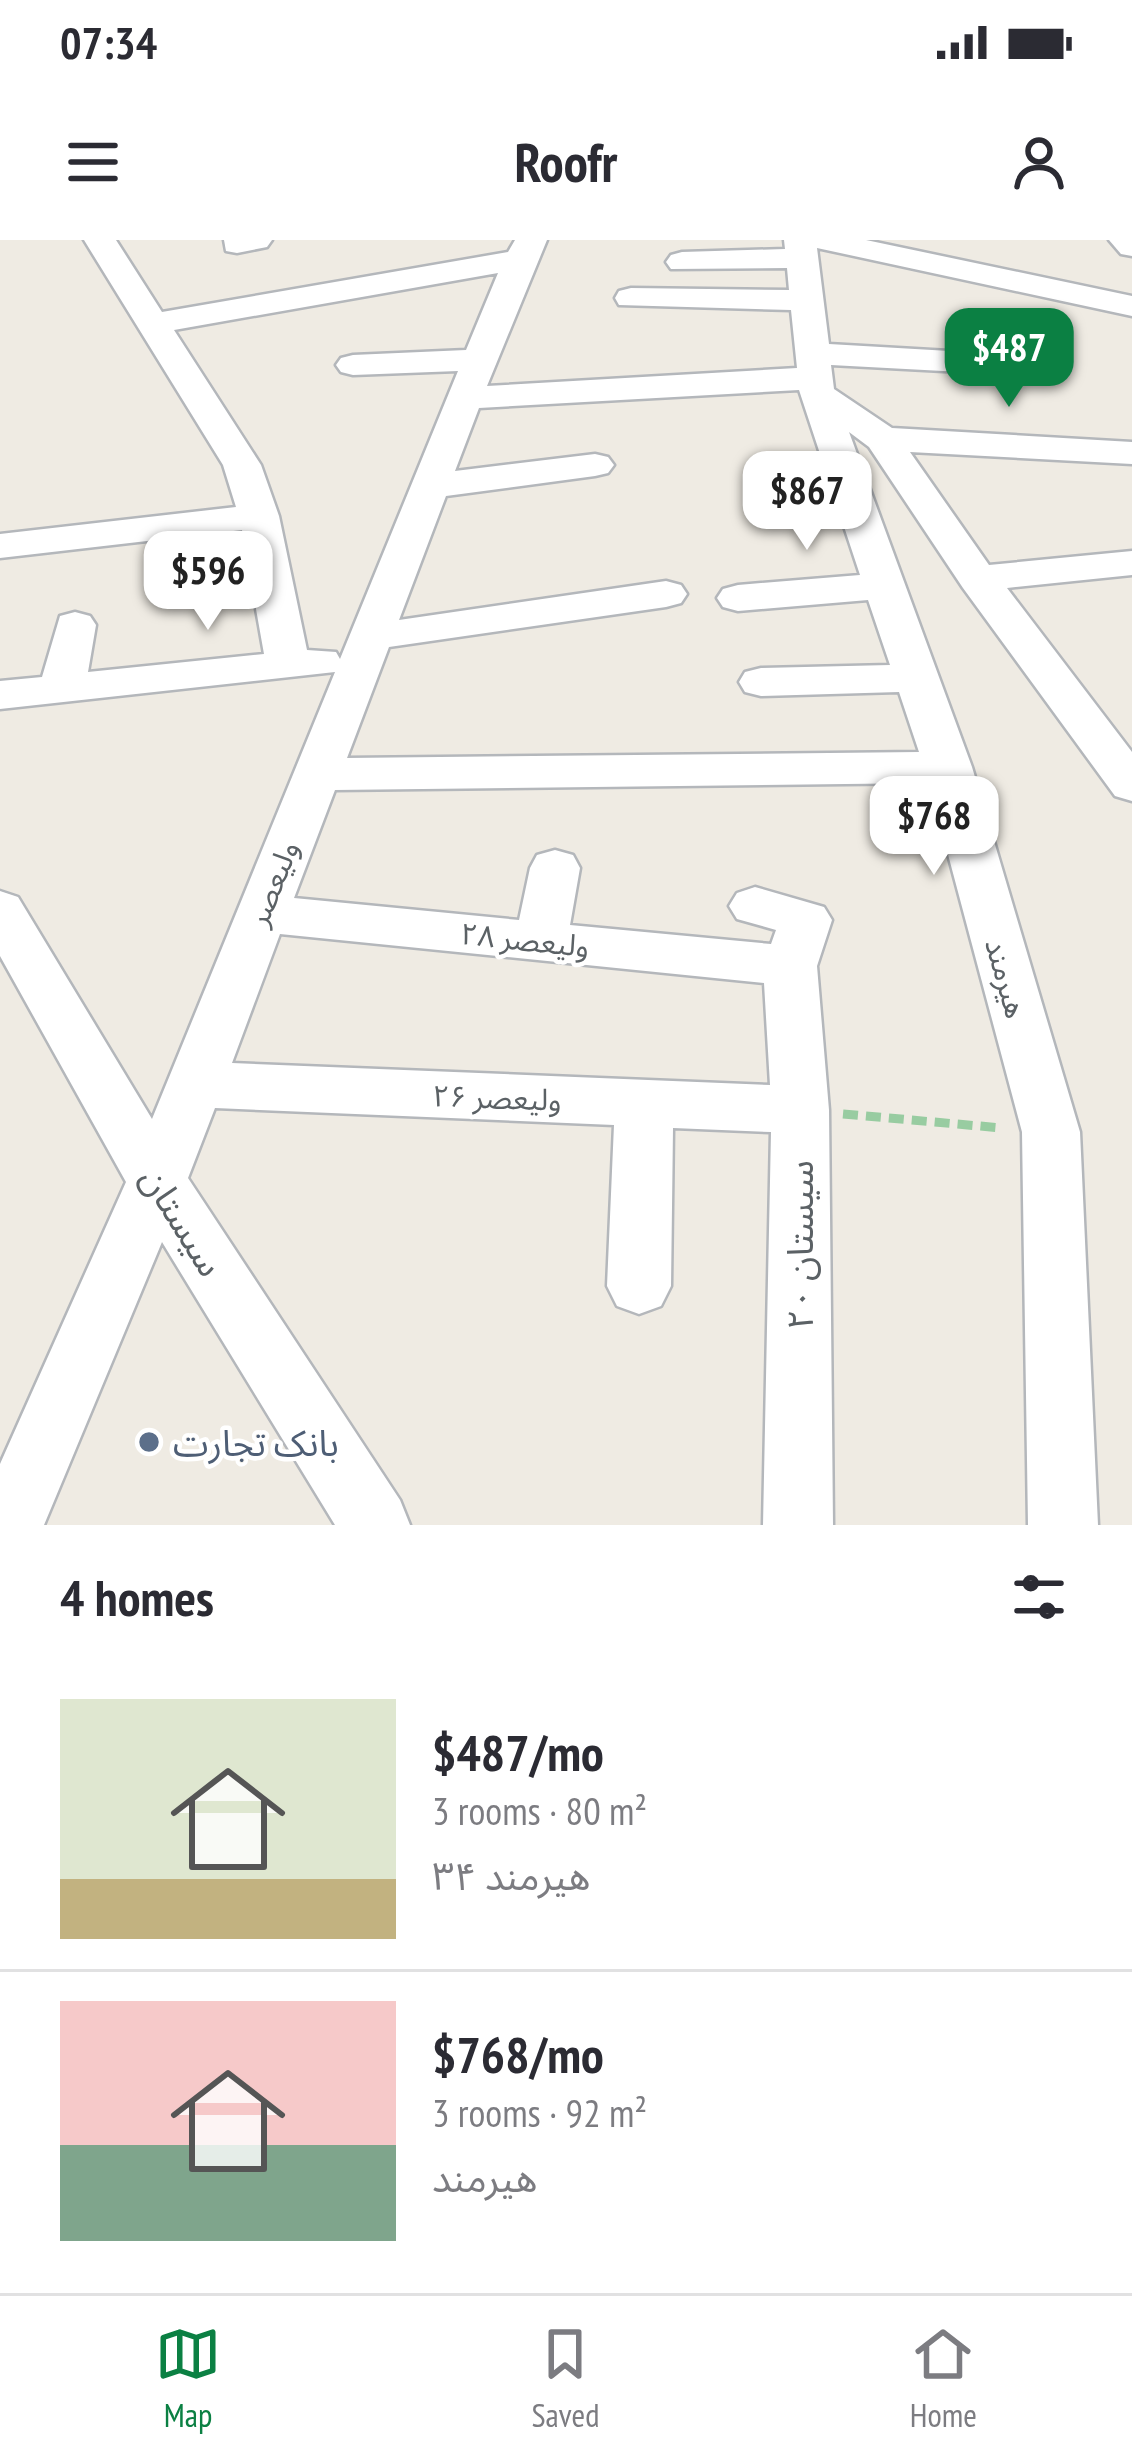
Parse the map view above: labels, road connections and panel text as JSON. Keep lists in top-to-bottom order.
{
  "streets": {
    "street": [
      "ولیعصر",
      "ولیعصر ۲۸",
      "هیرمند",
      "ولیعصر ۲۶",
      "سیستان",
      "سیستان ۲۰"
    ]
  },
  "crossings": [
    ["ولیعصر", "ولیعصر ۲۸"],
    ["ولیعصر", "ولیعصر ۲۶"],
    ["ولیعصر", "سیستان"],
    ["ولیعصر ۲۸", "سیستان ۲۰"],
    ["ولیعصر ۲۶", "سیستان ۲۰"]
  ],
  "places": ["بانک تجارت"],
  "page": {
    "status": "07:34",
    "header": "Roofr",
    "price": [
      "$487",
      "$867",
      "$596",
      "$768"
    ],
    "heading": "4 homes",
    "list": [
      {
        "name": "$487/mo",
        "note": "3 rooms · 80 m² · هیرمند ۳۴"
      },
      {
        "name": "$768/mo",
        "note": "3 rooms · 92 m² · هیرمند"
      }
    ],
    "tabs": ["Map", "Saved", "Home"]
  }
}
